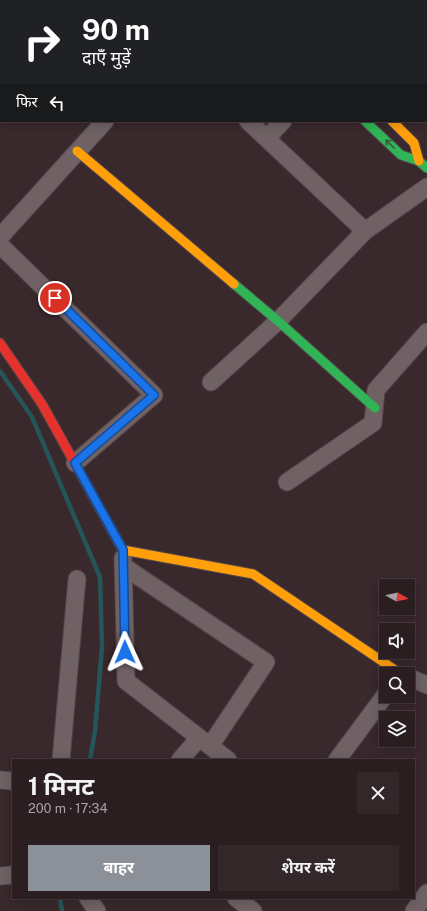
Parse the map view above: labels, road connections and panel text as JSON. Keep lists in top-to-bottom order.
{
  "north": "right",
  "page": {
    "turn": ["90 m", "दाएँ मुड़ें"],
    "then": "फिर",
    "heading": ["1 मिनट", "200 m · 17:34"],
    "buttons": ["बाहर", "शेयर करें"]
  }
}
